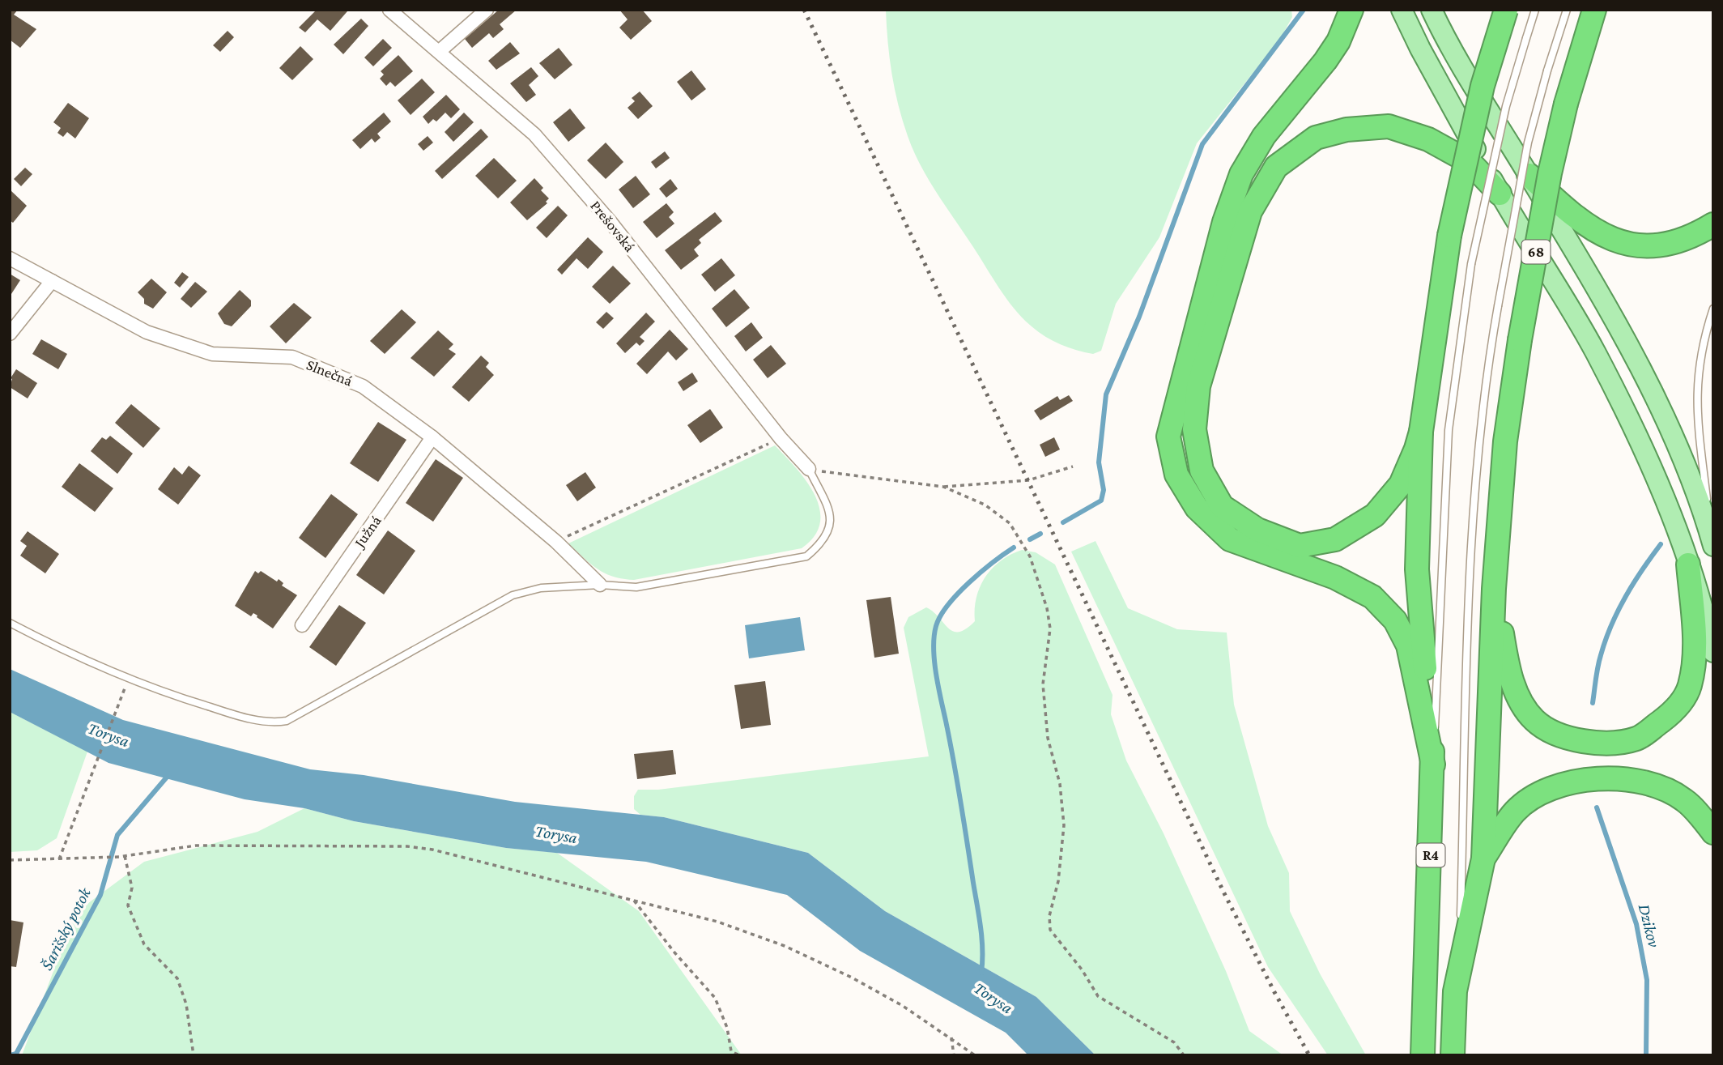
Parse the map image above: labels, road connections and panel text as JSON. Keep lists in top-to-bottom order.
{
  "streets": {
    "highway": ["R4"],
    "main road": ["68"],
    "street": ["Prešovská", "Slnečná", "Južná"]
  },
  "crossings": [
    ["Slnečná", "Južná"]
  ],
  "water": ["Torysa", "Dzikov", "Šarišský potok"]
}
